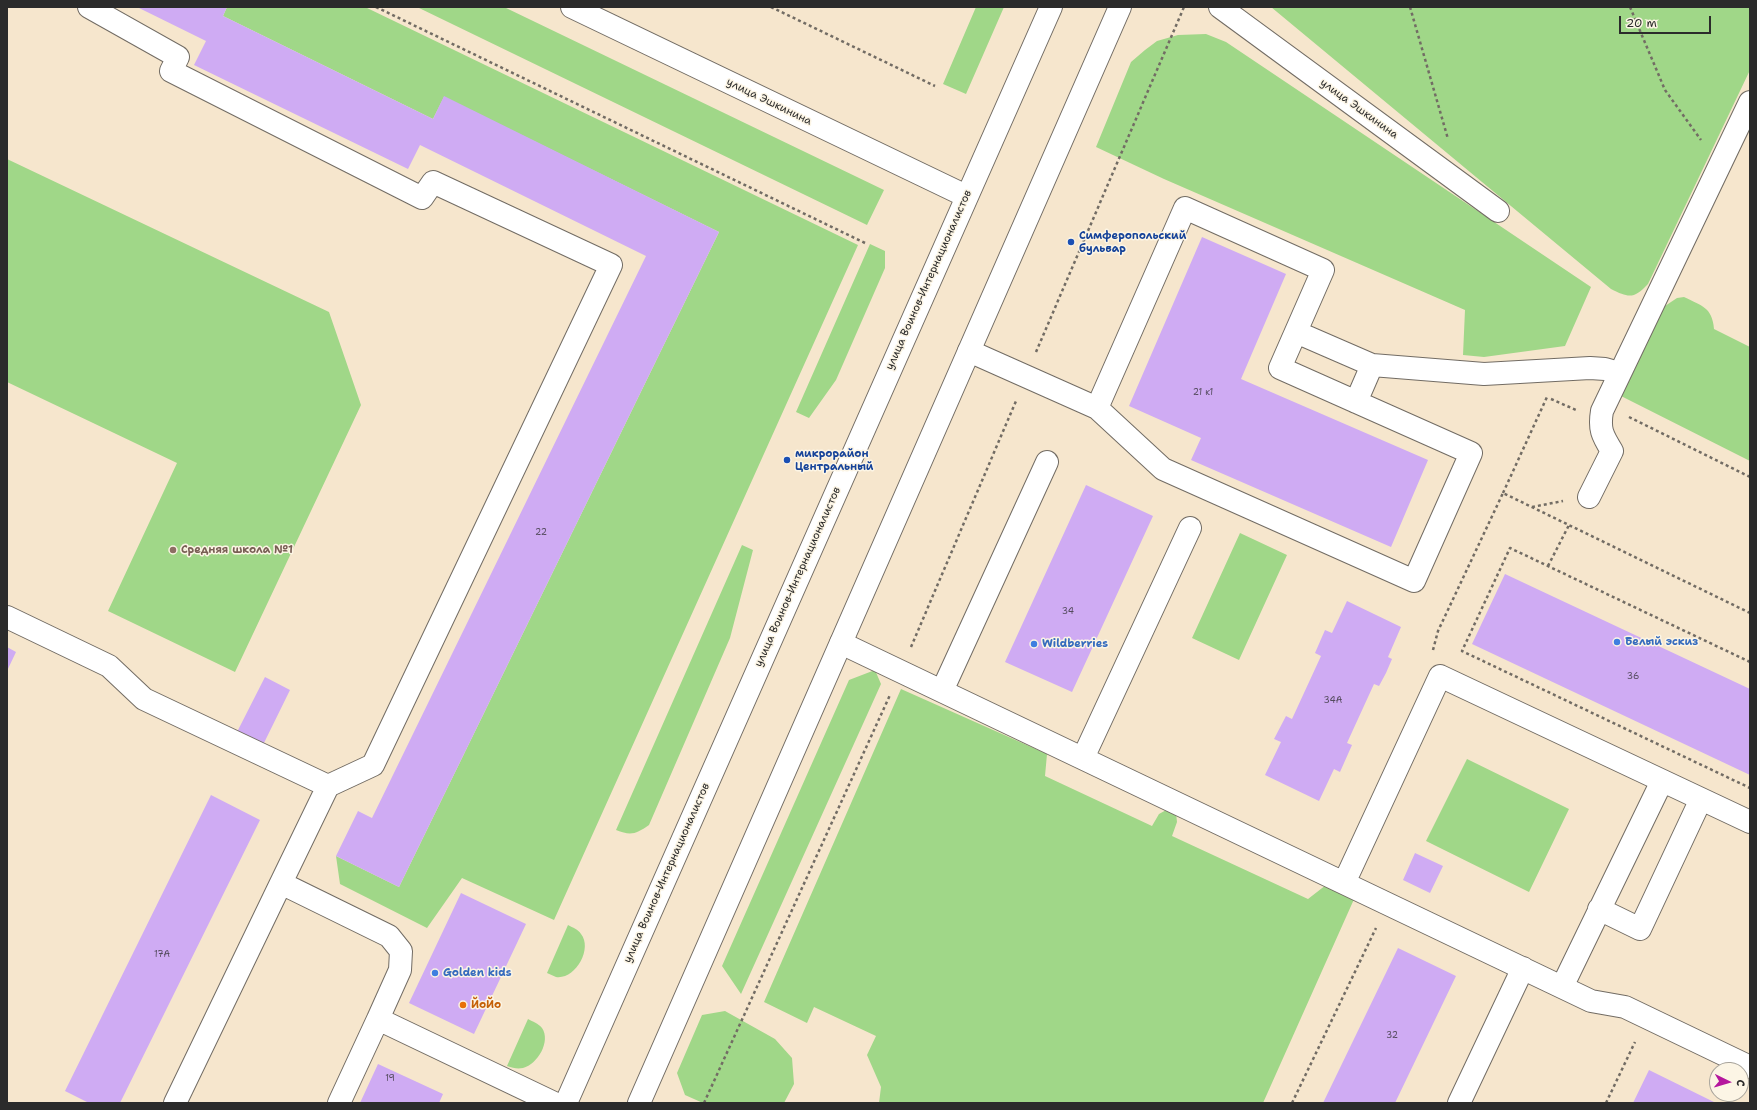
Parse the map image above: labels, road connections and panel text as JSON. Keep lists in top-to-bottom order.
{
  "streets": {
    "main road": ["улица Эшкинина", "улица Воинов-Интернационалистов"]
  },
  "crossings": [
    ["улица Эшкинина", "улица Воинов-Интернационалистов"]
  ],
  "places": [
    "Симферопольский бульвар",
    "микрорайон Центральный",
    "Средняя школа №1",
    "Белый эскиз",
    "Wildberries",
    "Golden kids",
    "ЙоЙо"
  ],
  "house_numbers": [
    "21 к1",
    "22",
    "34",
    "36",
    "34А",
    "17А",
    "32",
    "19"
  ],
  "scale_bar": "20 m",
  "north": "right"
}
